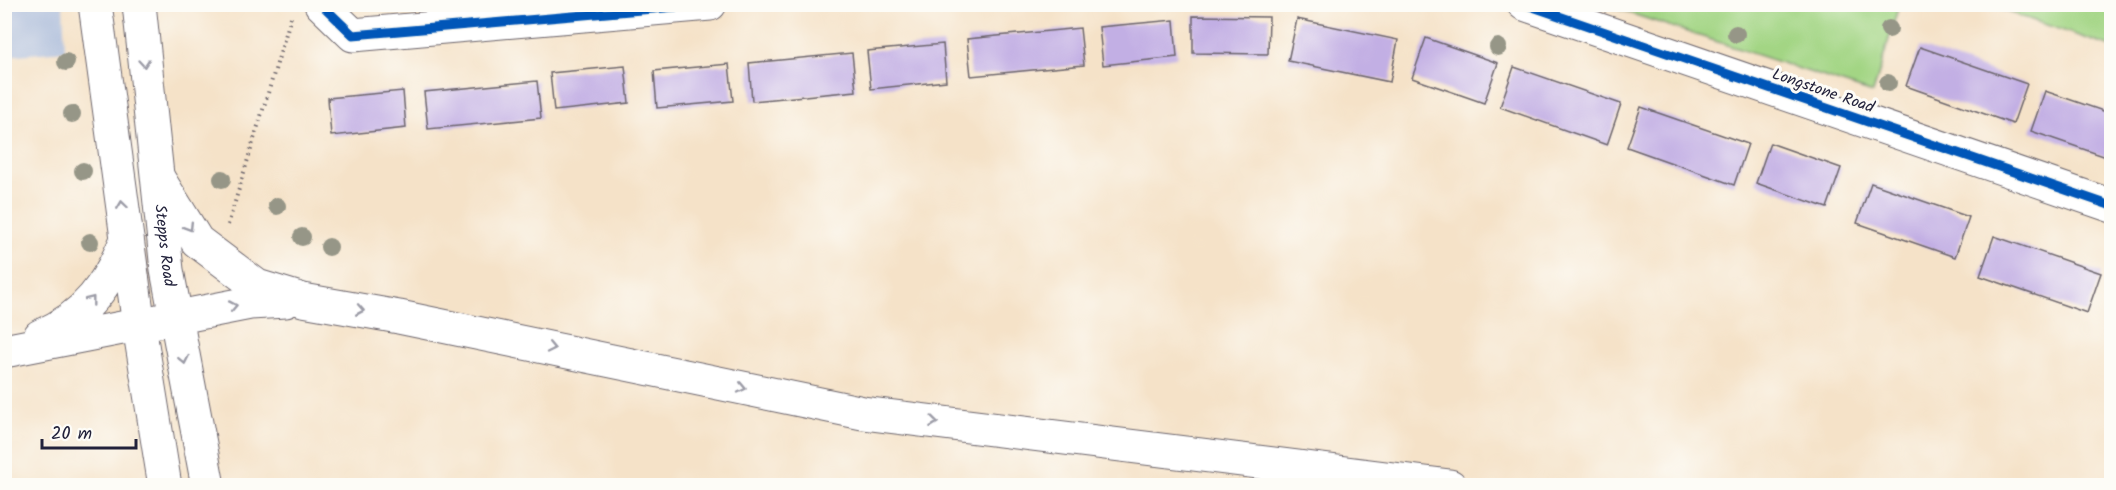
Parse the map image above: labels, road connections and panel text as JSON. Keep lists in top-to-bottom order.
{
  "streets": {
    "main road": ["Longstone Road", "Stepps Road"]
  },
  "scale_bar": "20 m"
}
